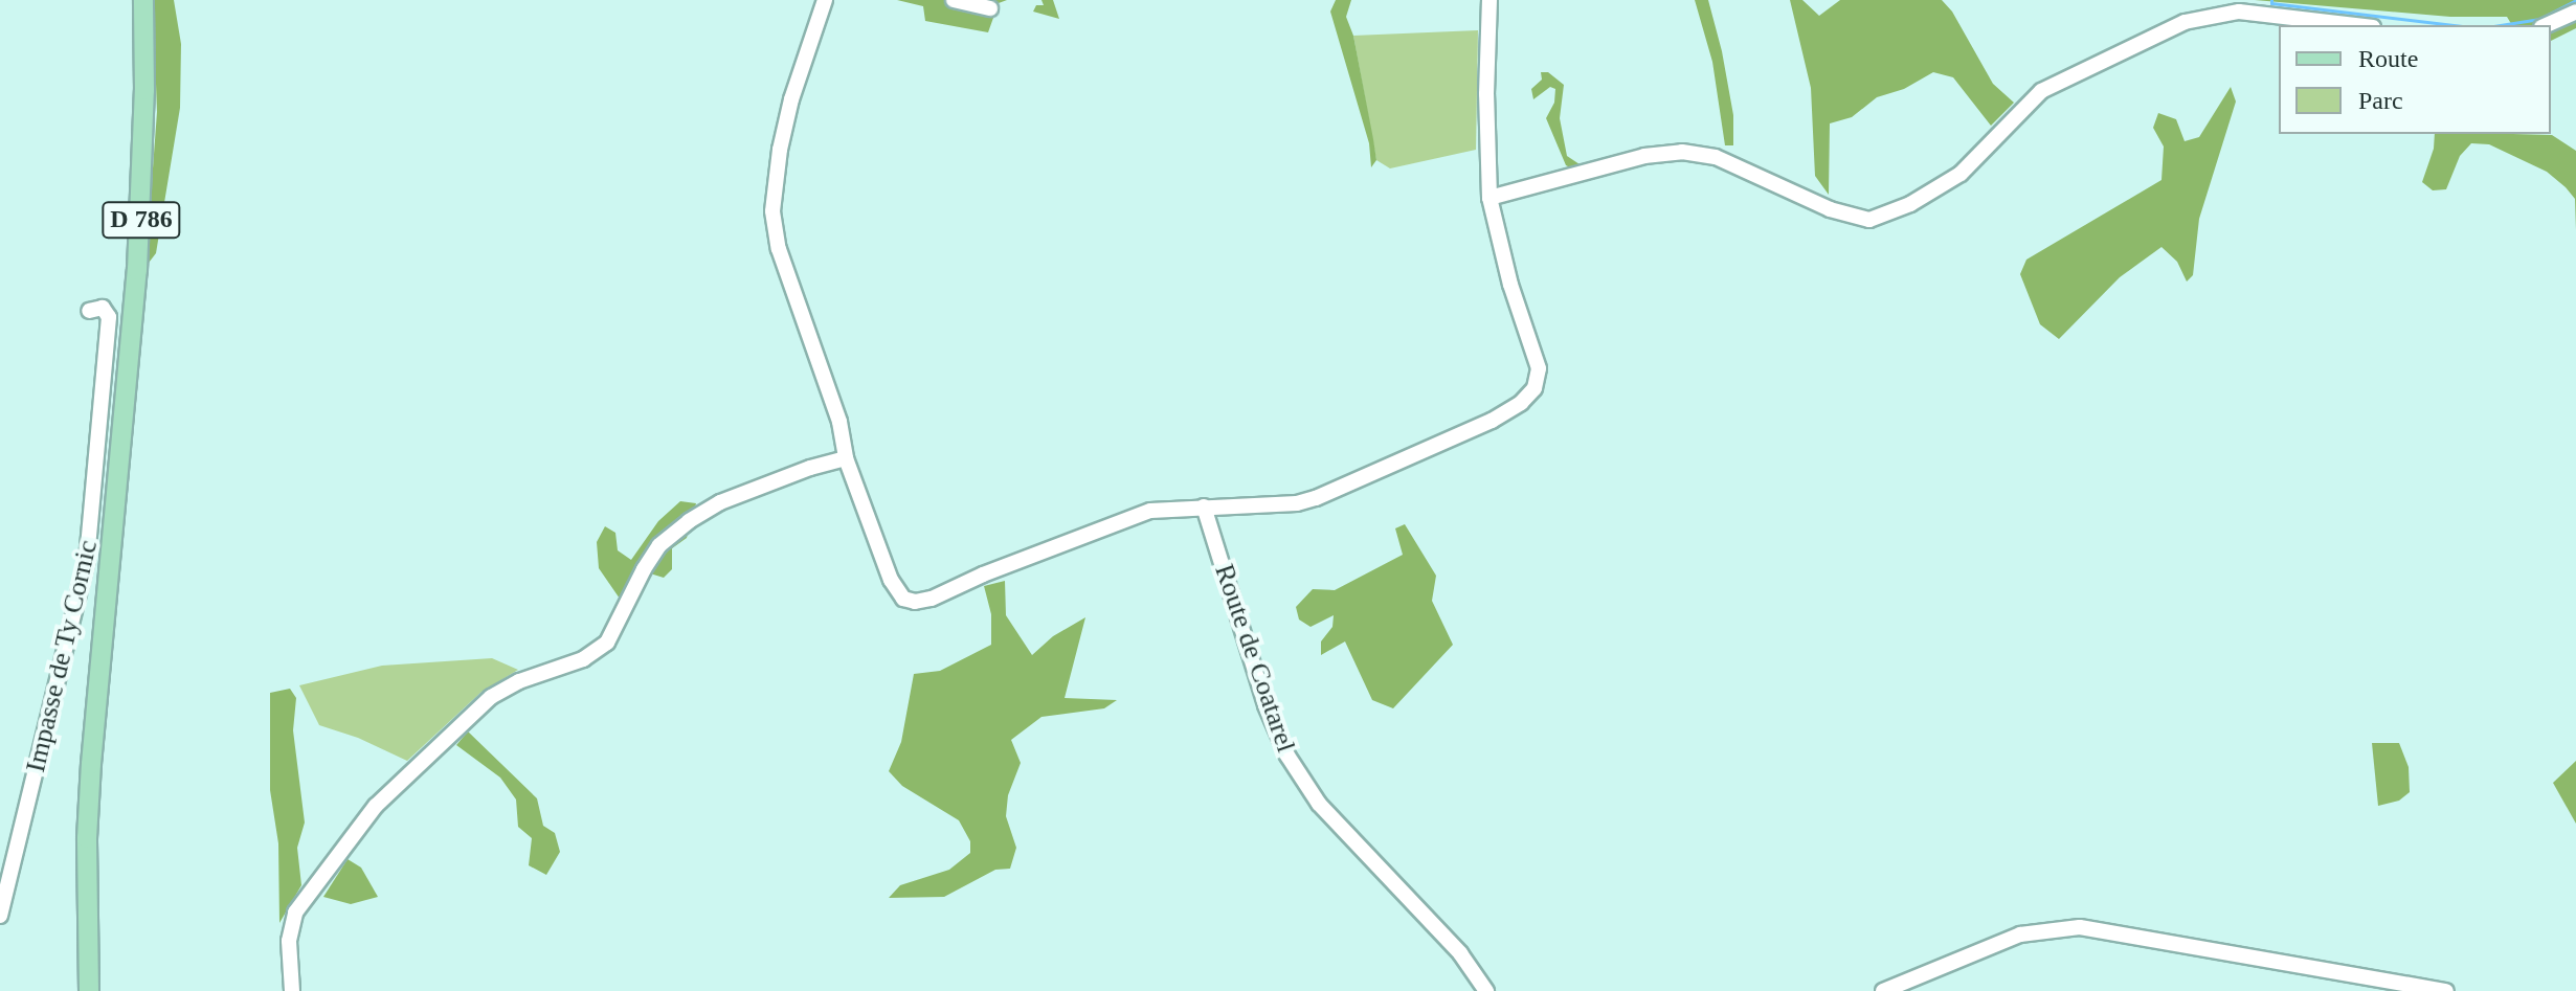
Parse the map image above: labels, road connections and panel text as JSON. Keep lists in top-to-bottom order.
{
  "streets": {
    "main road": ["D 786"],
    "street": ["Impasse de Ty Cornic", "Route de Coatarel"]
  },
  "legend": ["Route", "Parc"]
}
